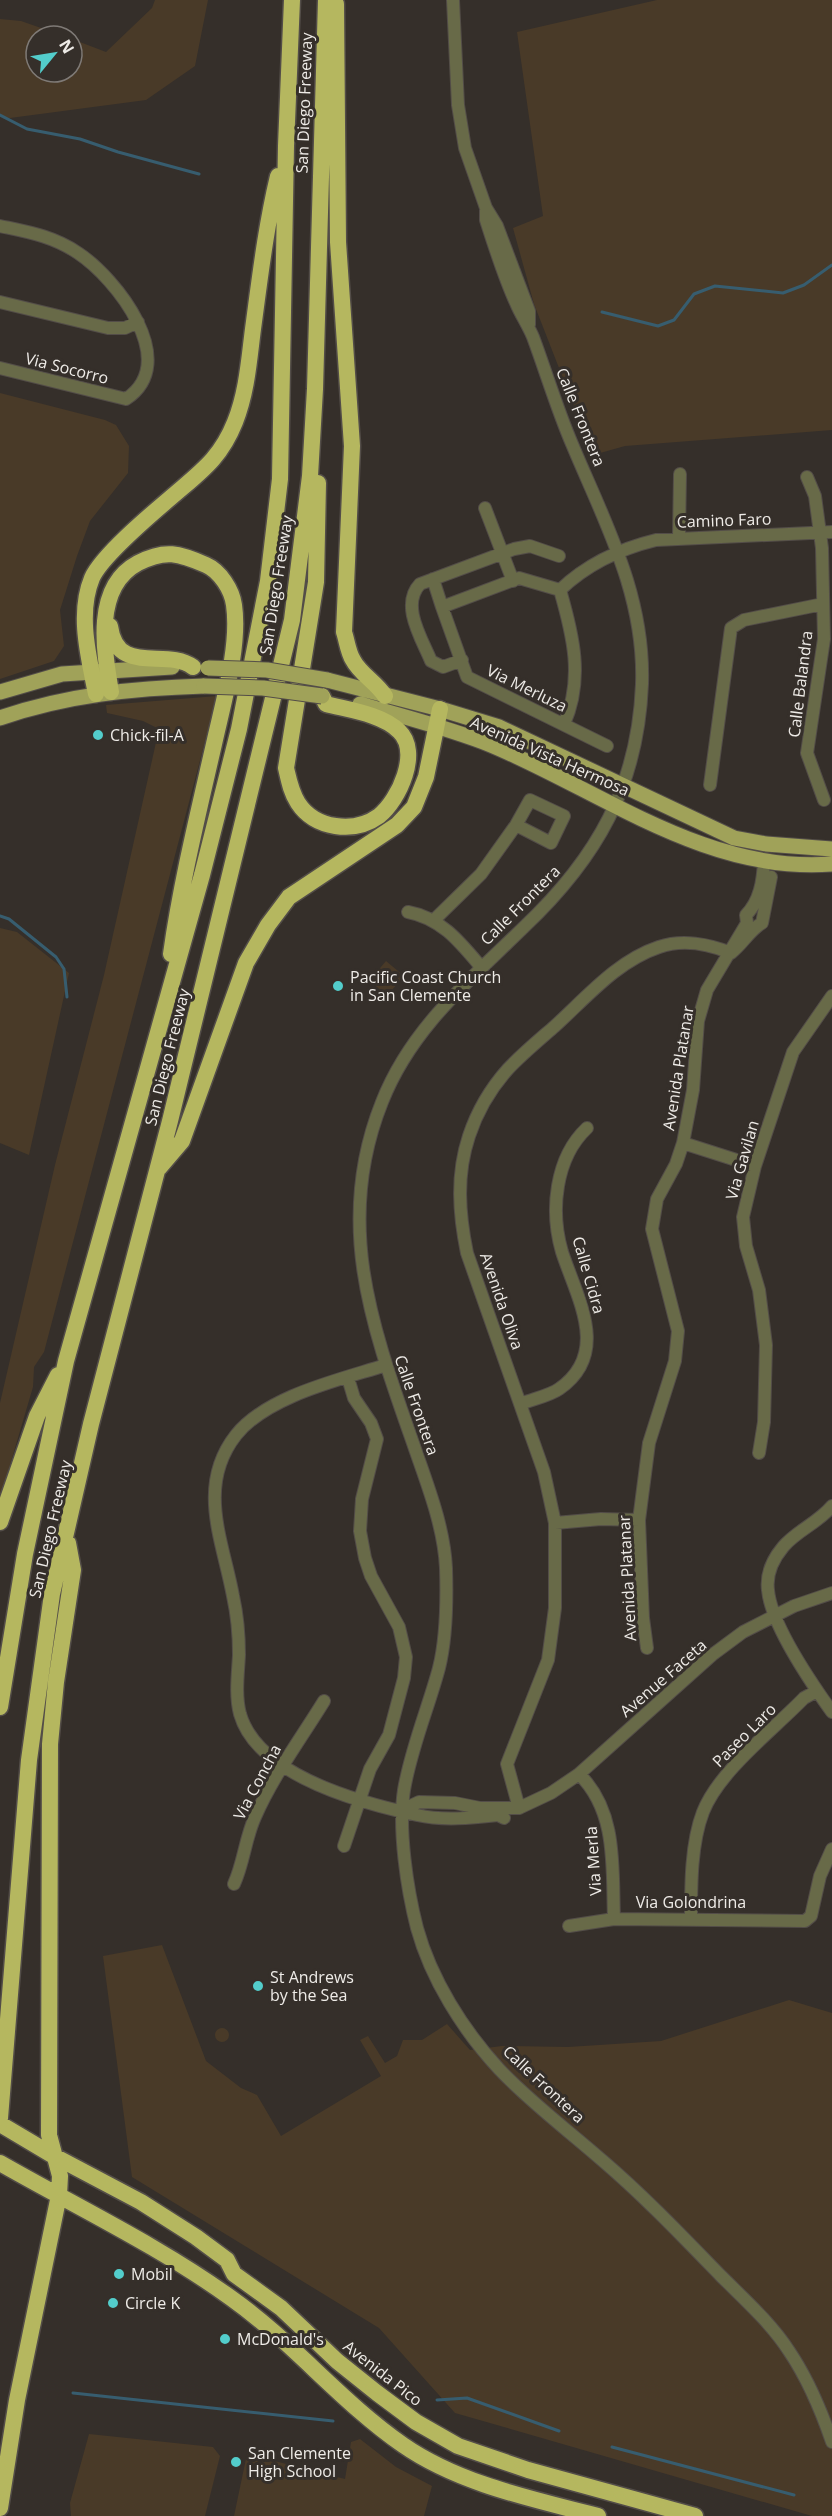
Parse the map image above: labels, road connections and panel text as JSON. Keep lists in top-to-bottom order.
{
  "streets": {
    "highway": ["San Diego Freeway", "Avenida Pico"],
    "main road": ["Avenida Vista Hermosa"],
    "street": [
      "Via Socorro",
      "Calle Frontera",
      "Camino Faro",
      "Calle Balandra",
      "Via Merluza",
      "Avenida Platanar",
      "Via Gavilan",
      "Calle Cidra",
      "Avenida Oliva",
      "Avenue Faceta",
      "Paseo Laro",
      "Via Concha",
      "Via Merla",
      "Via Golondrina"
    ]
  },
  "crossings": [
    ["Calle Frontera", "Camino Faro"],
    ["Calle Frontera", "Avenida Vista Hermosa"],
    ["Camino Faro", "Calle Balandra"],
    ["Avenida Vista Hermosa", "Avenida Platanar"],
    ["Avenida Platanar", "Avenida Oliva"],
    ["Calle Cidra", "Avenida Oliva"],
    ["Avenida Oliva", "Avenue Faceta"],
    ["Avenue Faceta", "Via Merla"],
    ["Paseo Laro", "Via Golondrina"],
    ["Via Merla", "Via Golondrina"]
  ],
  "places": [
    "Chick-fil-A",
    "Pacific Coast Church in San Clemente",
    "St Andrews by the Sea",
    "Mobil",
    "Circle K",
    "McDonald's",
    "San Clemente High School"
  ],
  "north": "top right"
}
